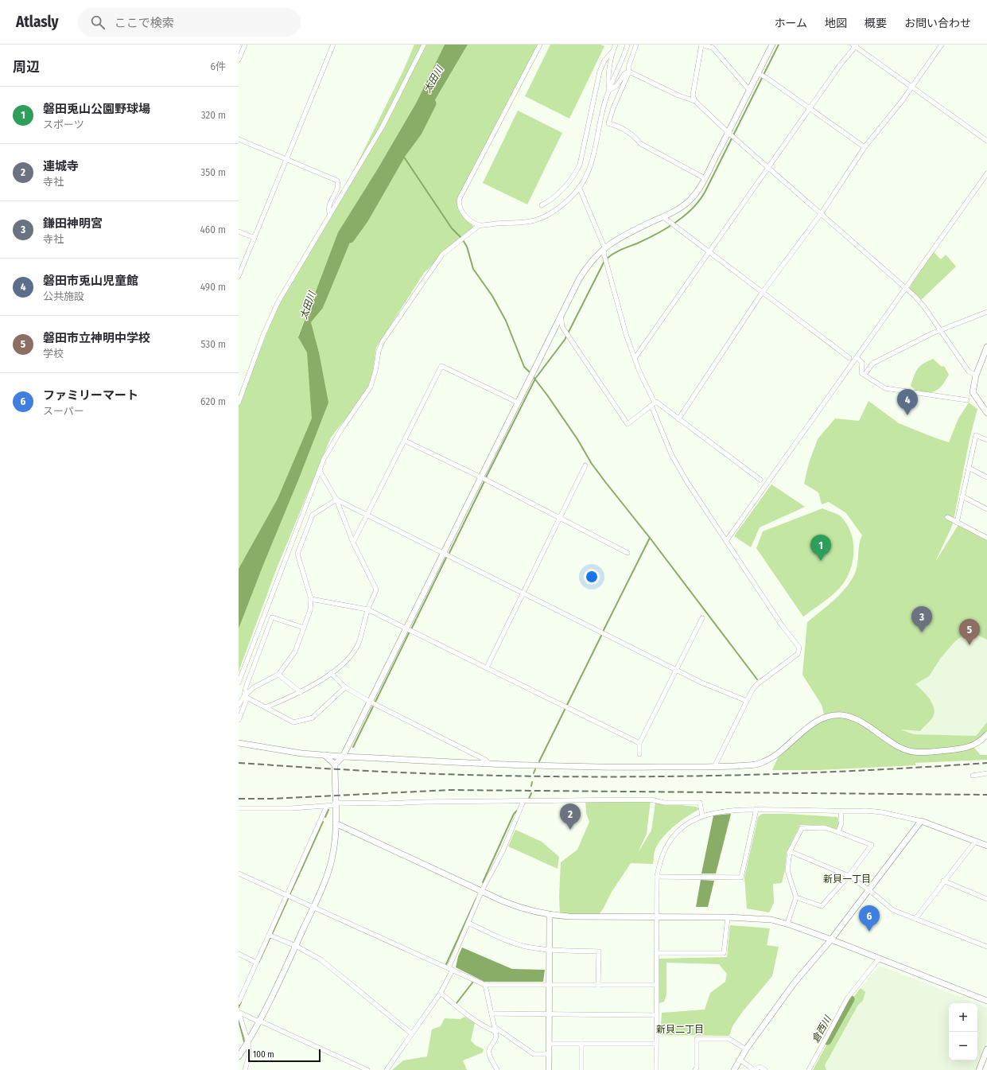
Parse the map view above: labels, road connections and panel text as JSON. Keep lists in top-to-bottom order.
{
  "districts": ["新貝一丁目", "新貝二丁目"],
  "water": ["太田川", "倉西川"],
  "scale_bar": "100 m",
  "page": {
    "header": "Atlasly",
    "search": "ここで検索",
    "nav": [
      "ホーム",
      "地図",
      "概要",
      "お問い合わせ"
    ],
    "heading": ["周辺", "6件"],
    "list": [
      {
        "mark": "1",
        "name": "磐田兎山公園野球場",
        "note": "スポーツ",
        "value": "320 m"
      },
      {
        "mark": "2",
        "name": "連城寺",
        "note": "寺社",
        "value": "350 m"
      },
      {
        "mark": "3",
        "name": "鎌田神明宮",
        "note": "寺社",
        "value": "460 m"
      },
      {
        "mark": "4",
        "name": "磐田市兎山児童館",
        "note": "公共施設",
        "value": "490 m"
      },
      {
        "mark": "5",
        "name": "磐田市立神明中学校",
        "note": "学校",
        "value": "530 m"
      },
      {
        "mark": "6",
        "name": "ファミリーマート",
        "note": "スーパー",
        "value": "620 m"
      }
    ],
    "pins": [
      "4",
      "1",
      "3",
      "5",
      "2",
      "6"
    ],
    "map_buttons": ["+", "−"],
    "scale": "100 m"
  }
}
